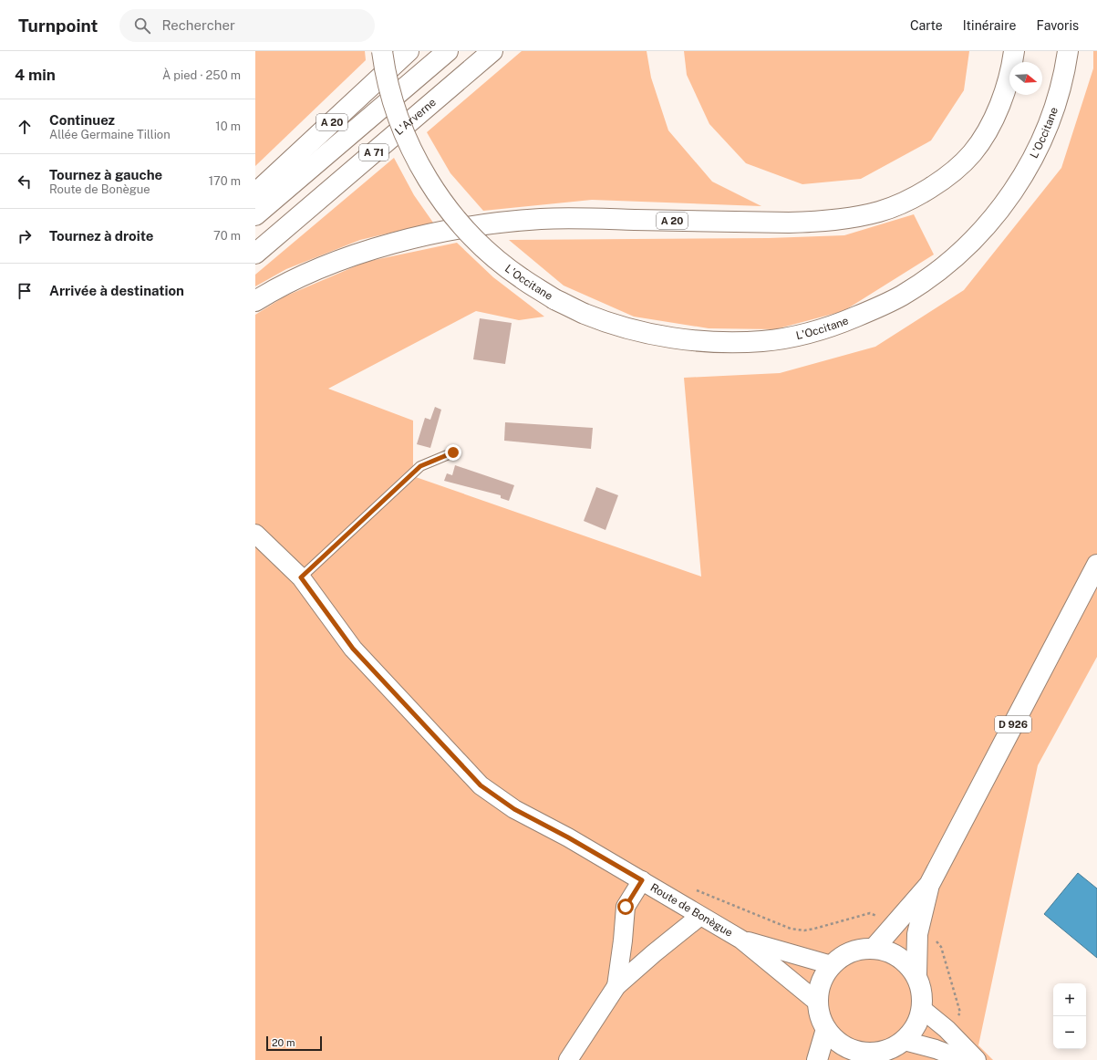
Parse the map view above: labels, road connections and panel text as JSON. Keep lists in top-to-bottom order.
{
  "streets": {
    "main road": [
      "L'Arverne",
      "A 20",
      "L'Occitane",
      "A 71",
      "D 926"
    ],
    "street": ["Route de Bonègue"]
  },
  "scale_bar": "20 m",
  "north": "right",
  "page": {
    "header": "Turnpoint",
    "search": "Rechercher",
    "nav": ["Carte", "Itinéraire", "Favoris"],
    "heading": ["4 min", "À pied · 250 m"],
    "list": [
      ["Continuez", "Allée Germaine Tillion", "10 m"],
      ["Tournez à gauche", "Route de Bonègue", "170 m"],
      ["Tournez à droite", "70 m"],
      "Arrivée à destination"
    ],
    "map_buttons": ["+", "−"],
    "scale": "20 m"
  }
}
